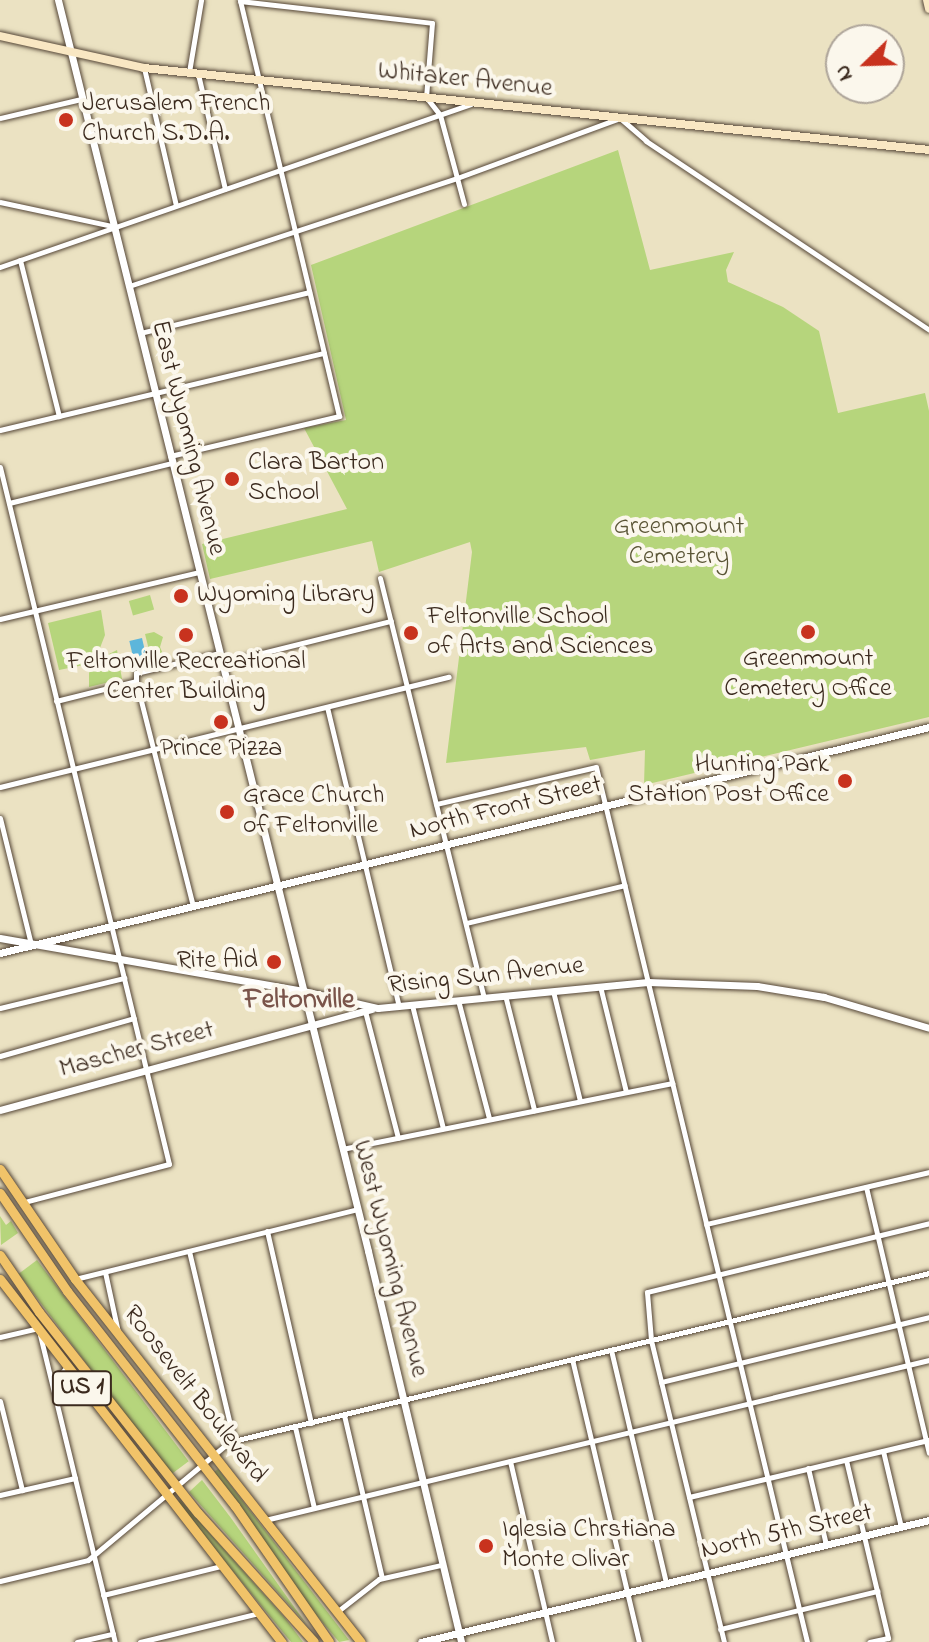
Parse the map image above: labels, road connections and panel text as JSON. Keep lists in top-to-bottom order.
{
  "streets": {
    "highway": ["US 1", "Roosevelt Boulevard"],
    "main road": ["Whitaker Avenue"],
    "street": [
      "East Wyoming Avenue",
      "North Front Street",
      "Rising Sun Avenue",
      "Mascher Street",
      "West Wyoming Avenue",
      "North 5th Street"
    ]
  },
  "crossings": [
    ["Whitaker Avenue", "East Wyoming Avenue"],
    ["East Wyoming Avenue", "North Front Street"],
    ["East Wyoming Avenue", "West Wyoming Avenue"],
    ["North Front Street", "Rising Sun Avenue"],
    ["North Front Street", "West Wyoming Avenue"],
    ["Rising Sun Avenue", "Mascher Street"],
    ["Rising Sun Avenue", "West Wyoming Avenue"],
    ["Mascher Street", "West Wyoming Avenue"],
    ["West Wyoming Avenue", "North 5th Street"]
  ],
  "districts": ["Feltonville"],
  "parks": ["Greenmount Cemetery"],
  "places": [
    "Jerusalem French Church S.D.A.",
    "Clara Barton School",
    "Wyoming Library",
    "Greenmount Cemetery Office",
    "Feltonville School of Arts and Sciences",
    "Feltonville Recreational Center Building",
    "Prince Pizza",
    "Hunting Park Station Post Office",
    "Grace Church of Feltonville",
    "Rite Aid",
    "Iglesia Chrstiana Monte Olivar"
  ],
  "north": "bottom left"
}
